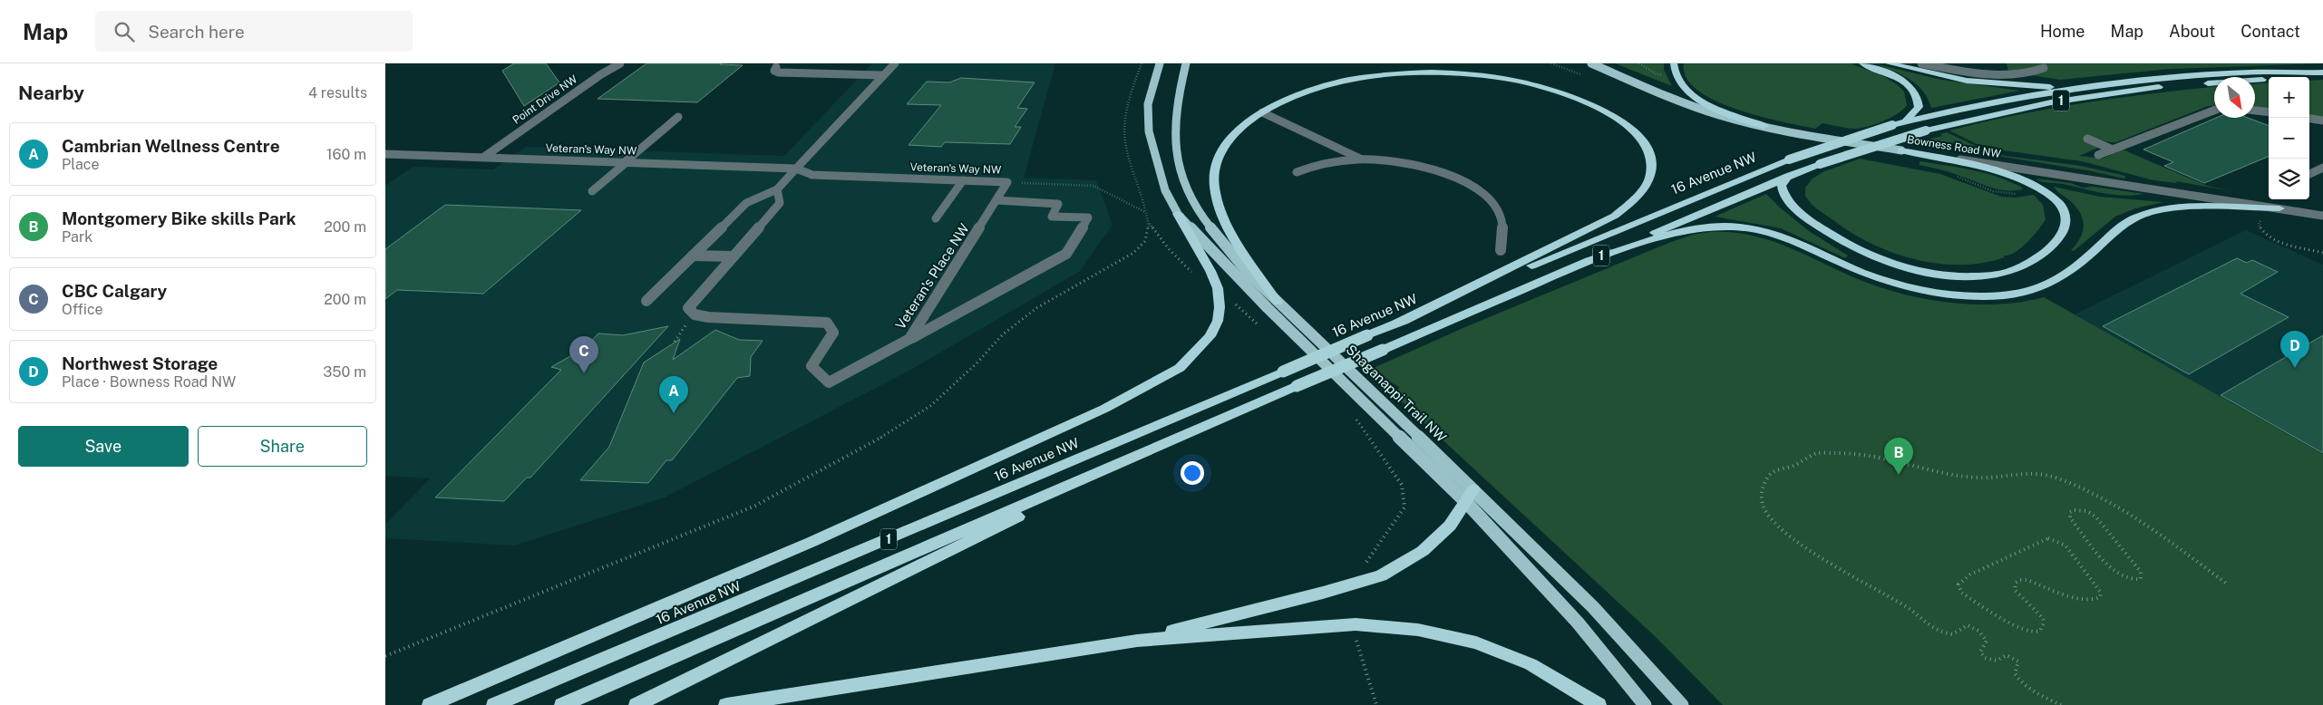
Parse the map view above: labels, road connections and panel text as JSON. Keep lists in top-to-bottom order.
{
  "streets": {
    "highway": ["1", "16 Avenue NW"],
    "main road": ["Bowness Road NW", "Shaganappi Trail NW"],
    "street": ["Point Drive NW", "Veteran's Way NW", "Veteran's Place NW"]
  },
  "crossings": [
    ["Point Drive NW", "Veteran's Way NW"],
    ["Veteran's Way NW", "Veteran's Place NW"]
  ],
  "north": "bottom right",
  "page": {
    "header": "Map",
    "search": "Search here",
    "nav": [
      "Home",
      "Map",
      "About",
      "Contact"
    ],
    "heading": ["Nearby", "4 results"],
    "map_buttons": ["+", "−"],
    "list": [
      {
        "mark": "A",
        "name": "Cambrian Wellness Centre",
        "note": "Place",
        "value": "160 m"
      },
      {
        "mark": "B",
        "name": "Montgomery Bike skills Park",
        "note": "Park",
        "value": "200 m"
      },
      {
        "mark": "C",
        "name": "CBC Calgary",
        "note": "Office",
        "value": "200 m"
      },
      {
        "mark": "D",
        "name": "Northwest Storage",
        "note": "Place · Bowness Road NW",
        "value": "350 m"
      }
    ],
    "pins": [
      "D",
      "C",
      "A",
      "B"
    ],
    "buttons": ["Save", "Share"]
  }
}
